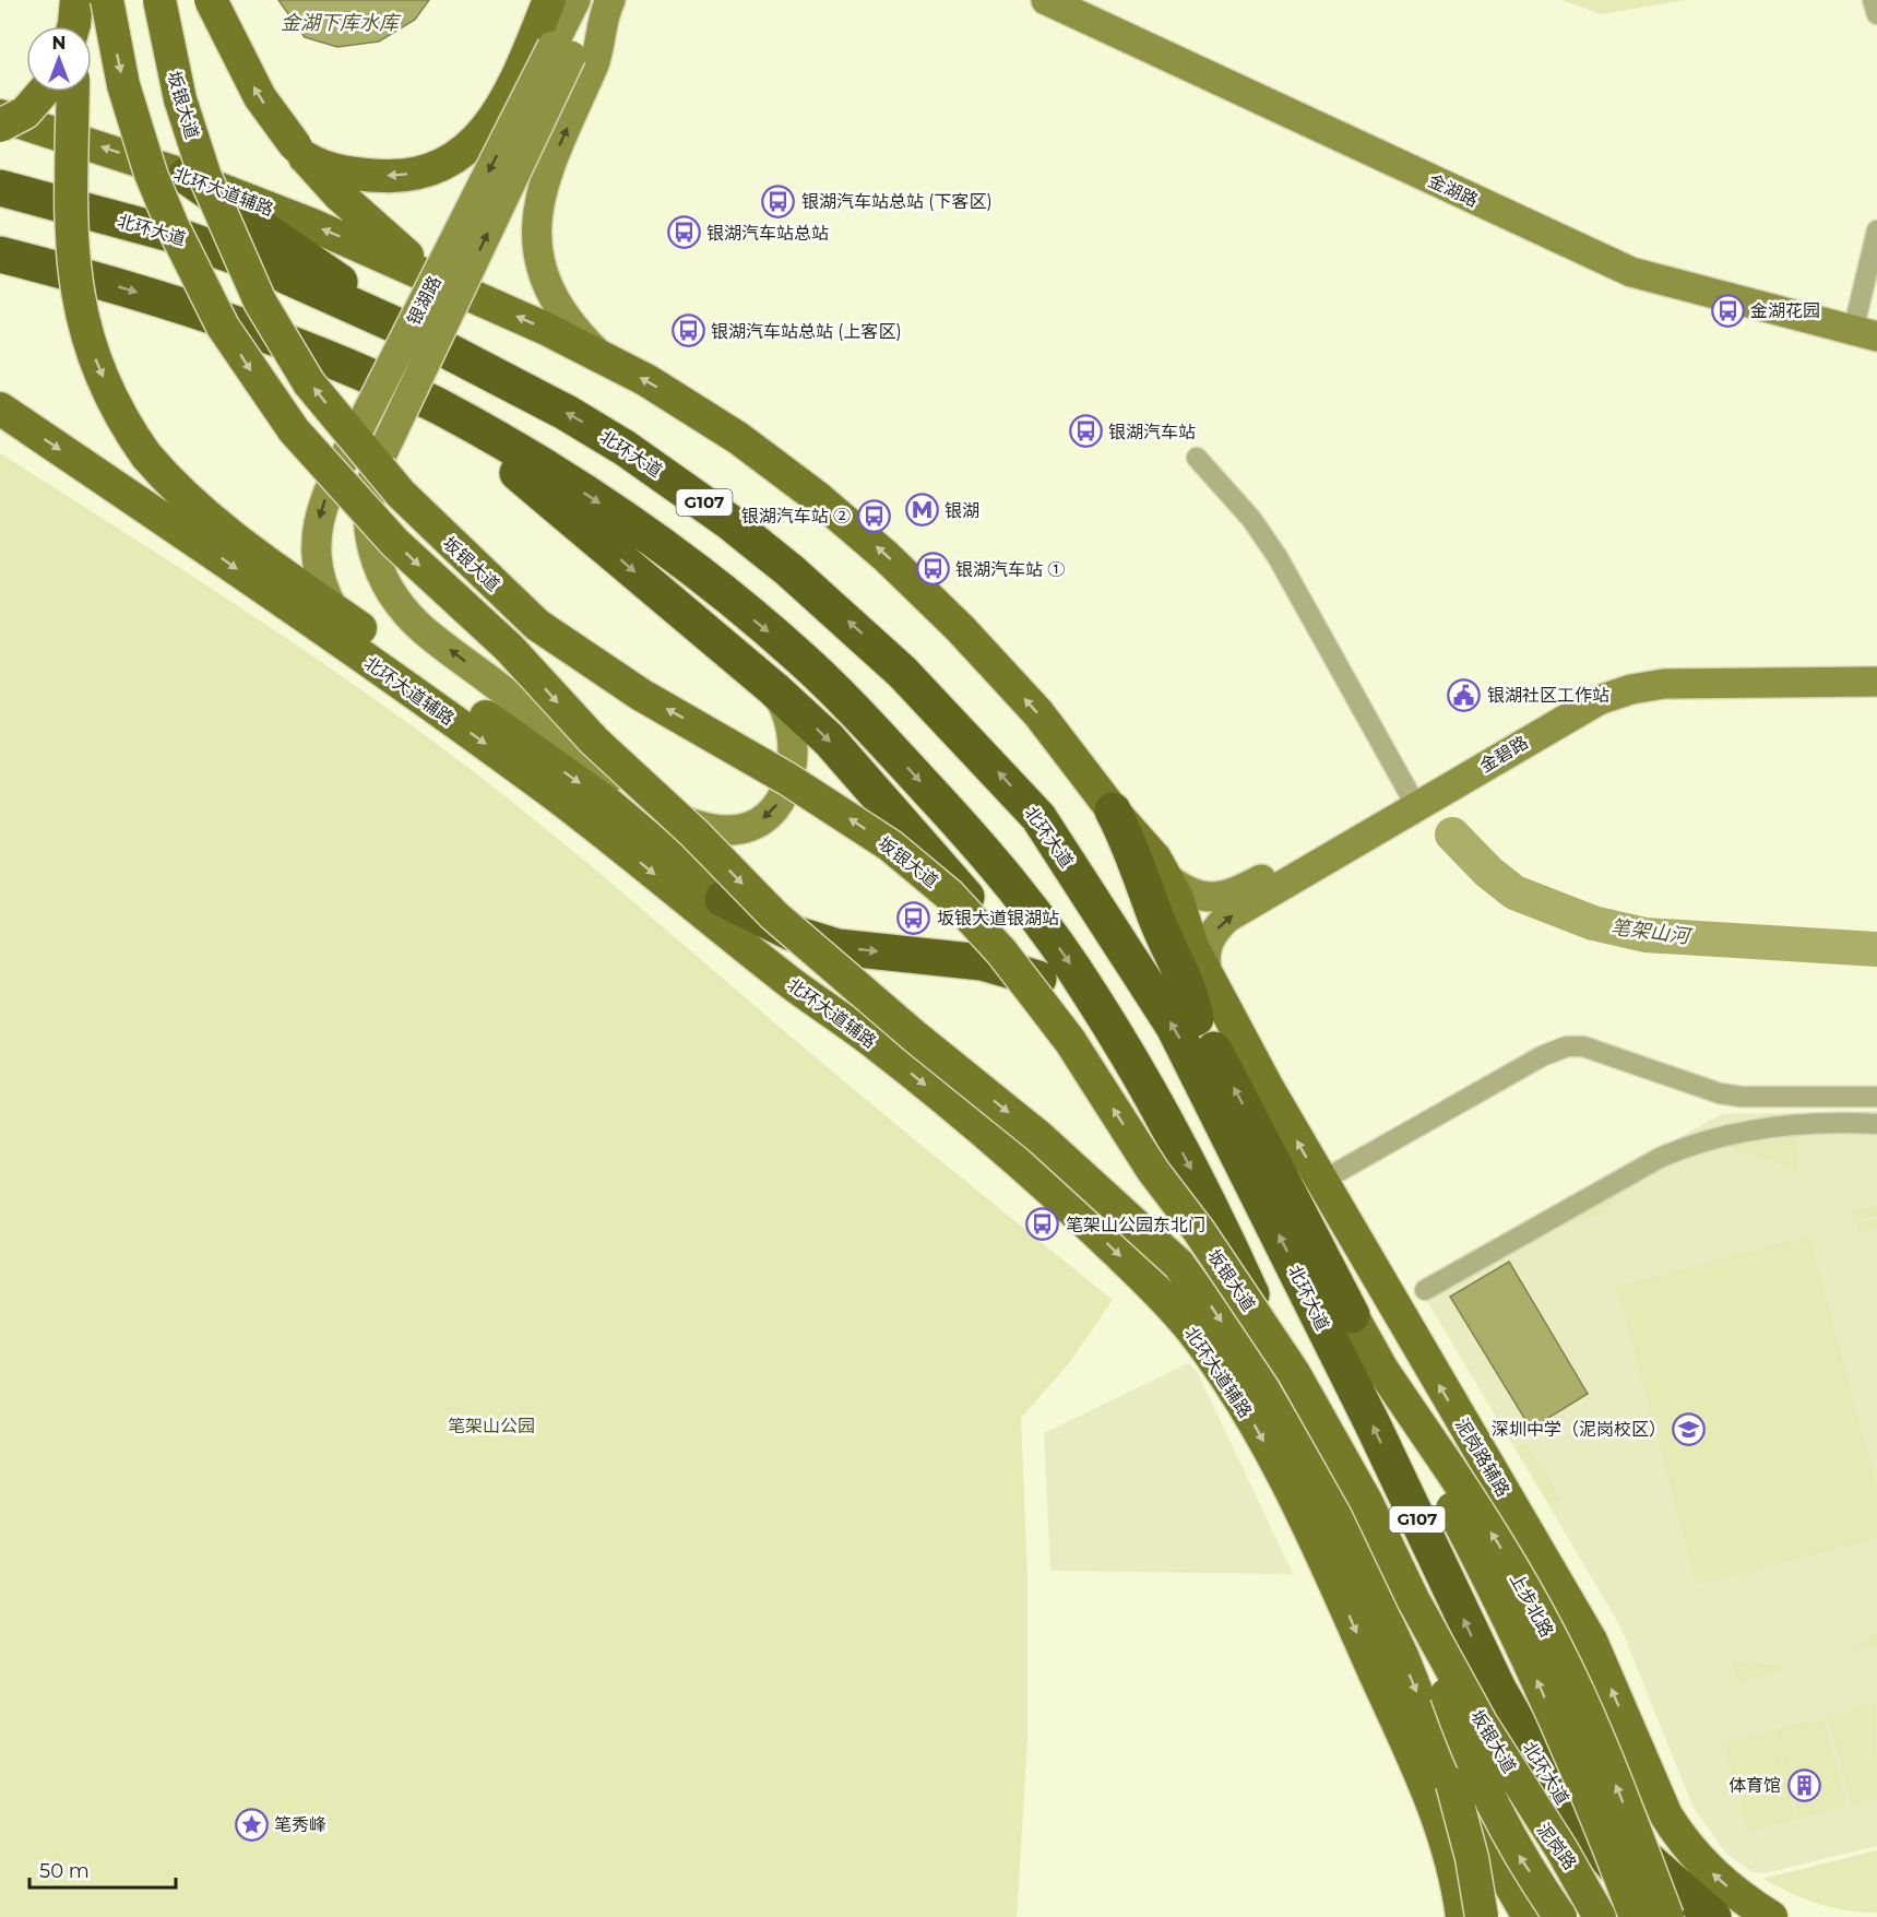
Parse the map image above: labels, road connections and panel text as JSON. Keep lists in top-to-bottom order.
{
  "streets": {
    "highway": ["北环大道", "G107", "泥岗路"],
    "main road": [
      "坂银大道",
      "北环大道辅路",
      "泥岗路辅路",
      "上步北路"
    ],
    "street": ["金湖路", "银湖路", "金碧路"]
  },
  "crossings": [
    ["北环大道辅路", "金碧路"],
    ["北环大道辅路", "泥岗路辅路"],
    ["北环大道", "G107"],
    ["北环大道", "泥岗路"],
    ["金碧路", "泥岗路辅路"]
  ],
  "one_way": ["银湖路"],
  "water": ["金湖下库水库", "笔架山河"],
  "parks": ["笔架山公园"],
  "places": {
    "bus stop": [
      "银湖汽车站总站 (下客区)",
      "银湖汽车站总站",
      "金湖花园",
      "银湖汽车站总站 (上客区)",
      "银湖汽车站",
      "银湖汽车站 ②",
      "银湖汽车站 ①",
      "坂银大道银湖站",
      "笔架山公园东北门"
    ],
    "metro station": ["银湖"],
    "public building": ["银湖社区工作站"],
    "school or university": ["深圳中学（泥岗校区）"],
    "building": ["体育馆"],
    "place": ["笔秀峰"]
  },
  "scale_bar": "50 m",
  "north": "top"
}
